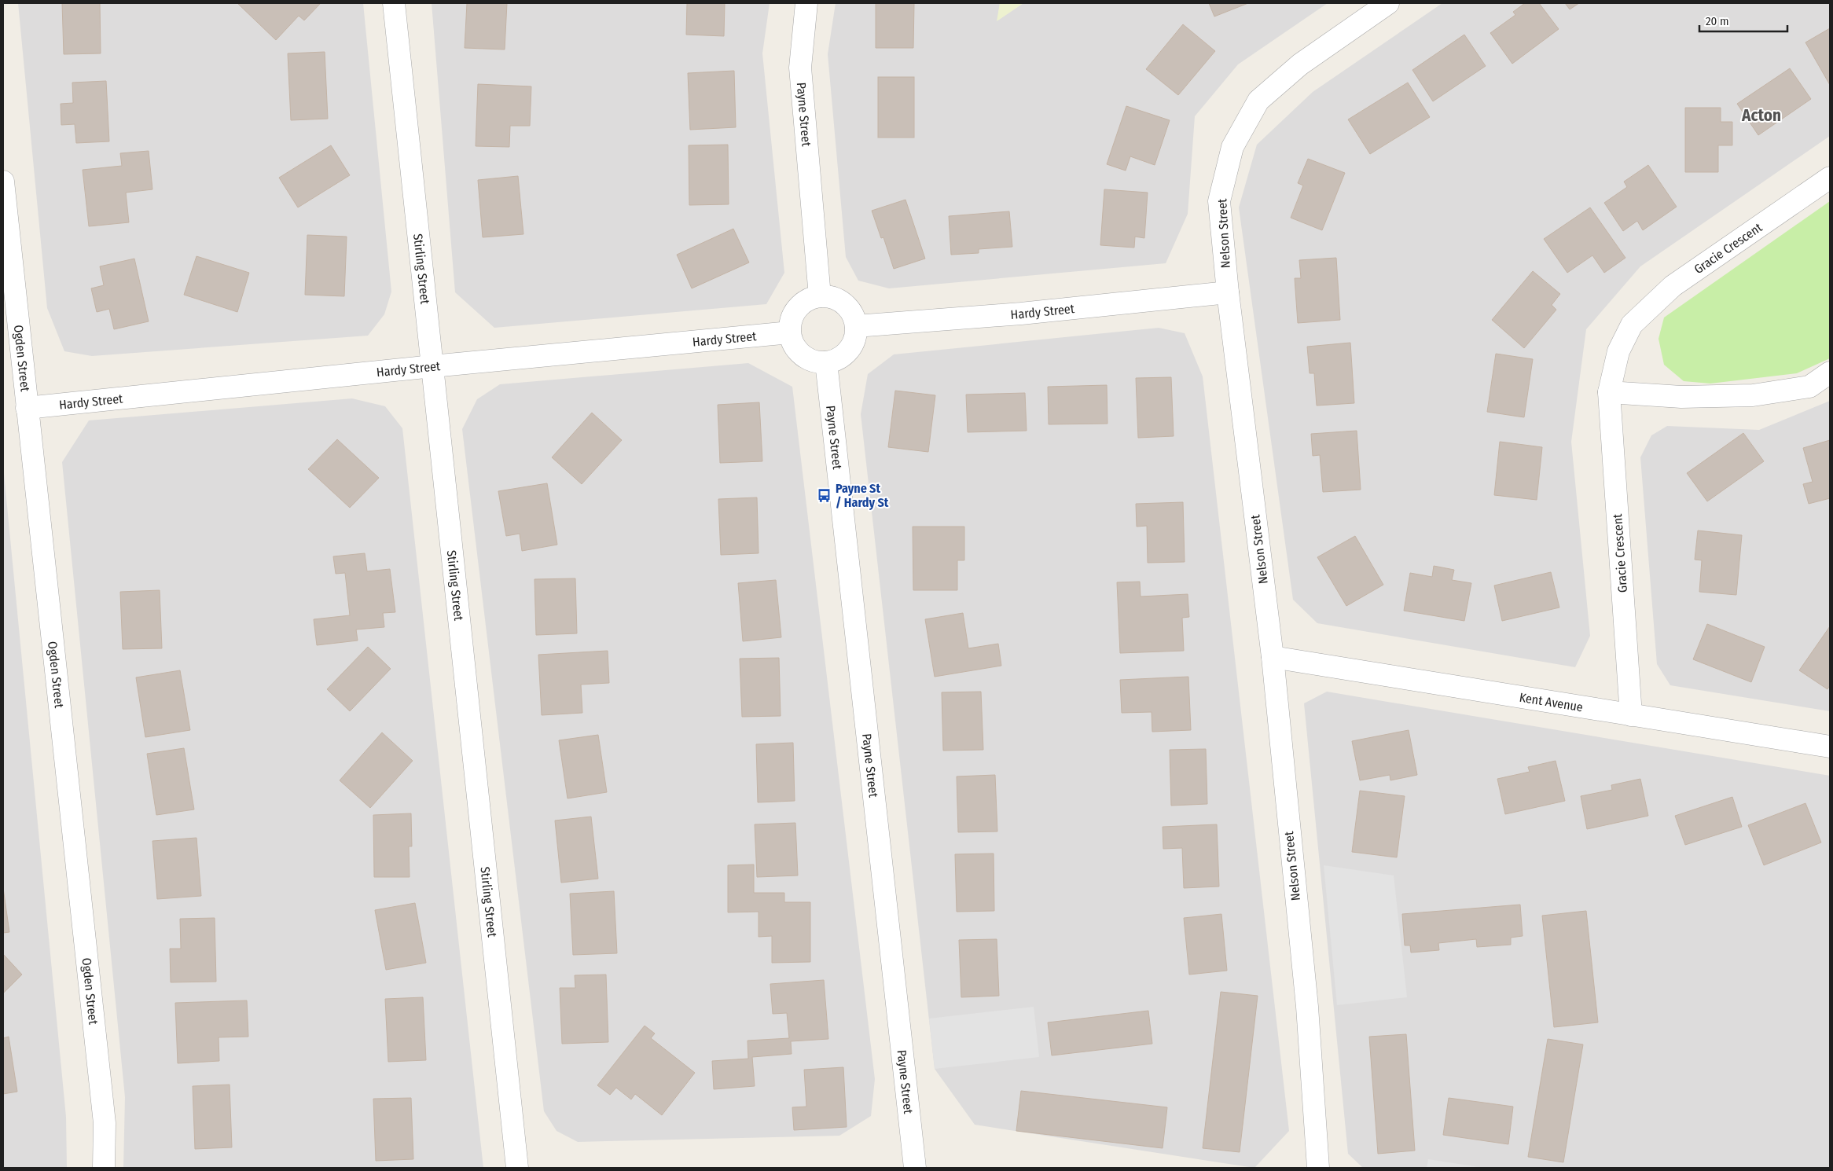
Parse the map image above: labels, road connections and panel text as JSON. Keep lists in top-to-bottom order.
{
  "streets": {
    "street": [
      "Payne Street",
      "Nelson Street",
      "Gracie Crescent",
      "Stirling Street",
      "Hardy Street",
      "Ogden Street",
      "Kent Avenue"
    ]
  },
  "crossings": [
    ["Payne Street", "Hardy Street"],
    ["Nelson Street", "Hardy Street"],
    ["Nelson Street", "Kent Avenue"],
    ["Gracie Crescent", "Kent Avenue"],
    ["Stirling Street", "Hardy Street"],
    ["Hardy Street", "Ogden Street"]
  ],
  "districts": ["Acton"],
  "places": {
    "bus stop": ["Payne St / Hardy St"]
  },
  "scale_bar": "20 m"
}
